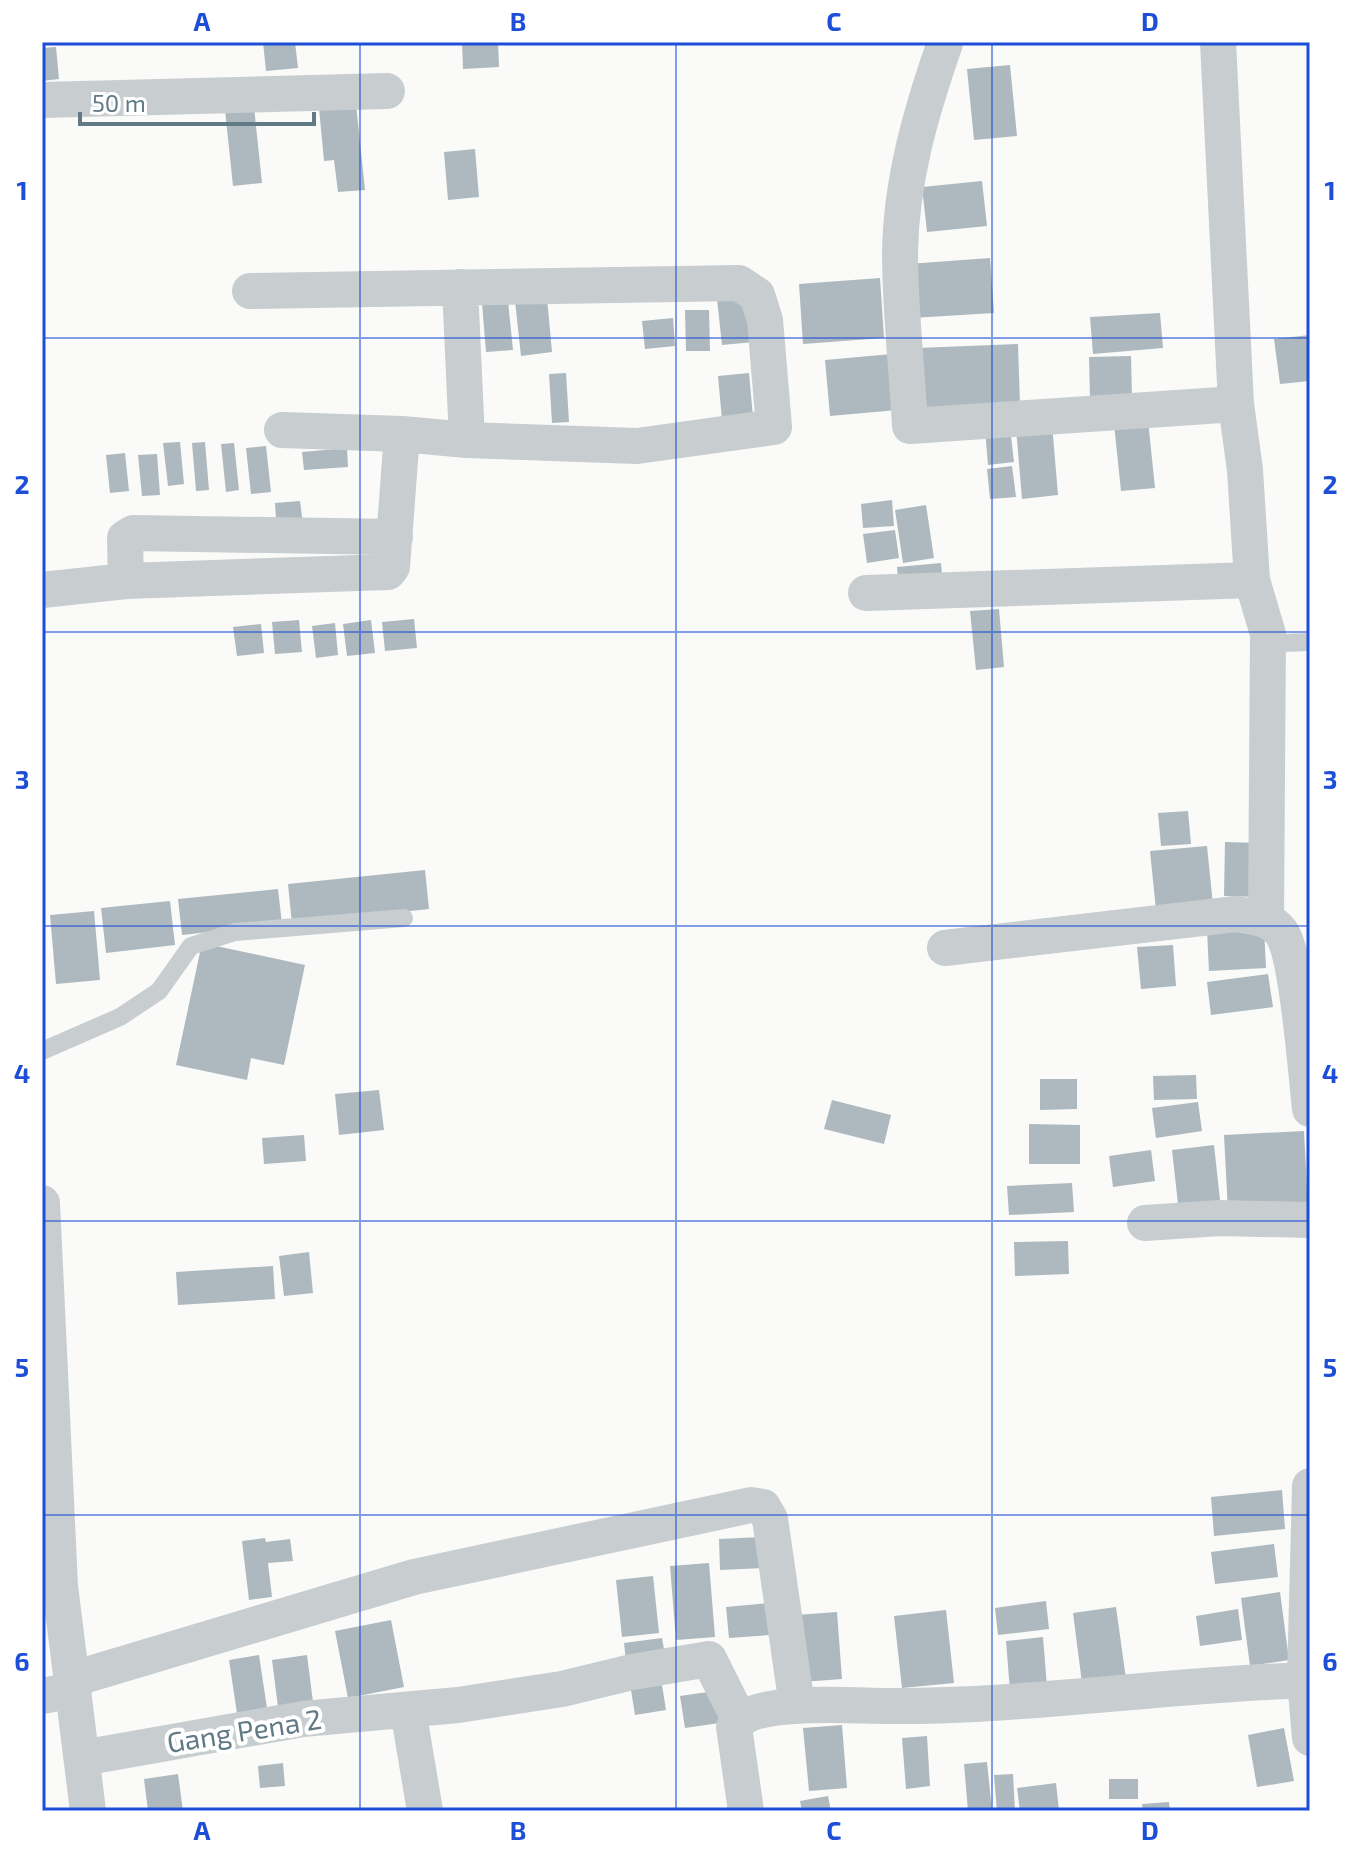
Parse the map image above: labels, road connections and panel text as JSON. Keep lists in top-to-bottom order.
{
  "streets": {
    "street": ["Gang Pena 2"]
  },
  "scale_bar": "50 m",
  "grid": {
    "columns": [
      "A",
      "B",
      "C",
      "D"
    ],
    "rows": [
      "1",
      "2",
      "3",
      "4",
      "5",
      "6"
    ]
  }
}
